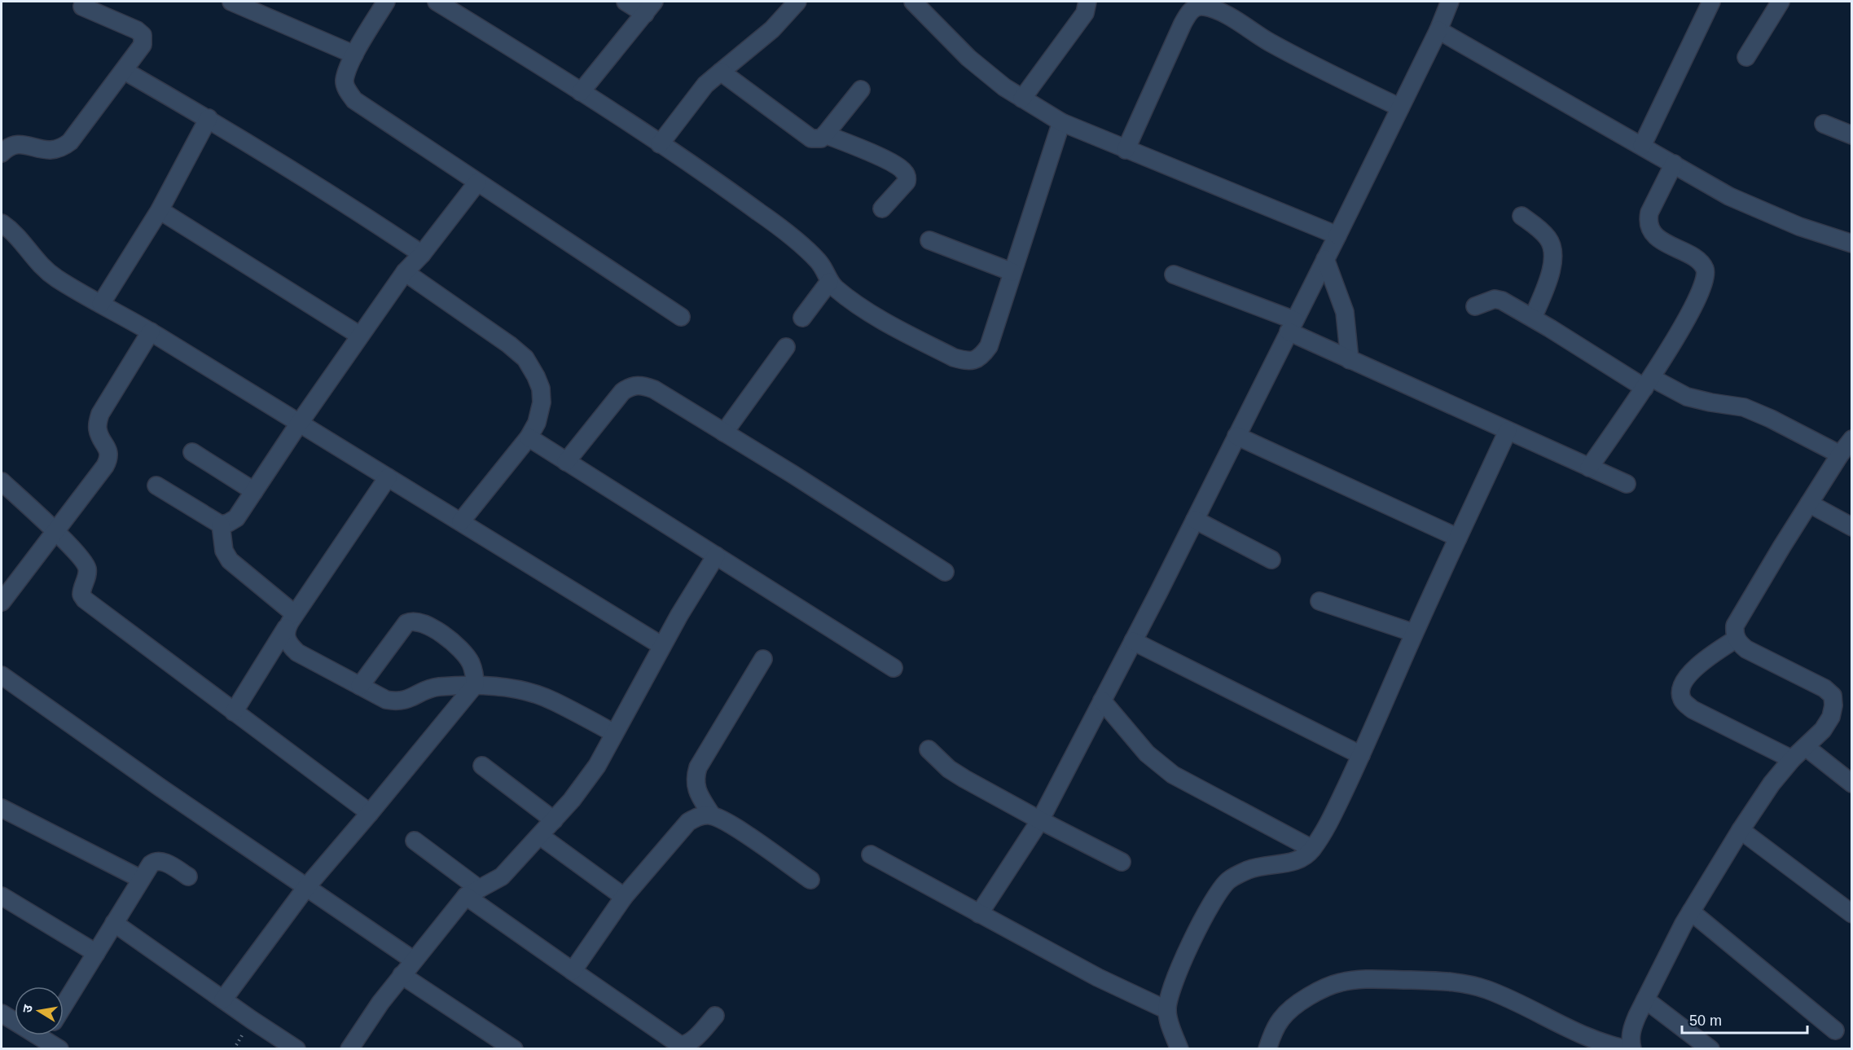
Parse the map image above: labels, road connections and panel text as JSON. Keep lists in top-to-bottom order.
{
  "scale_bar": "50 m",
  "north": "left"
}
